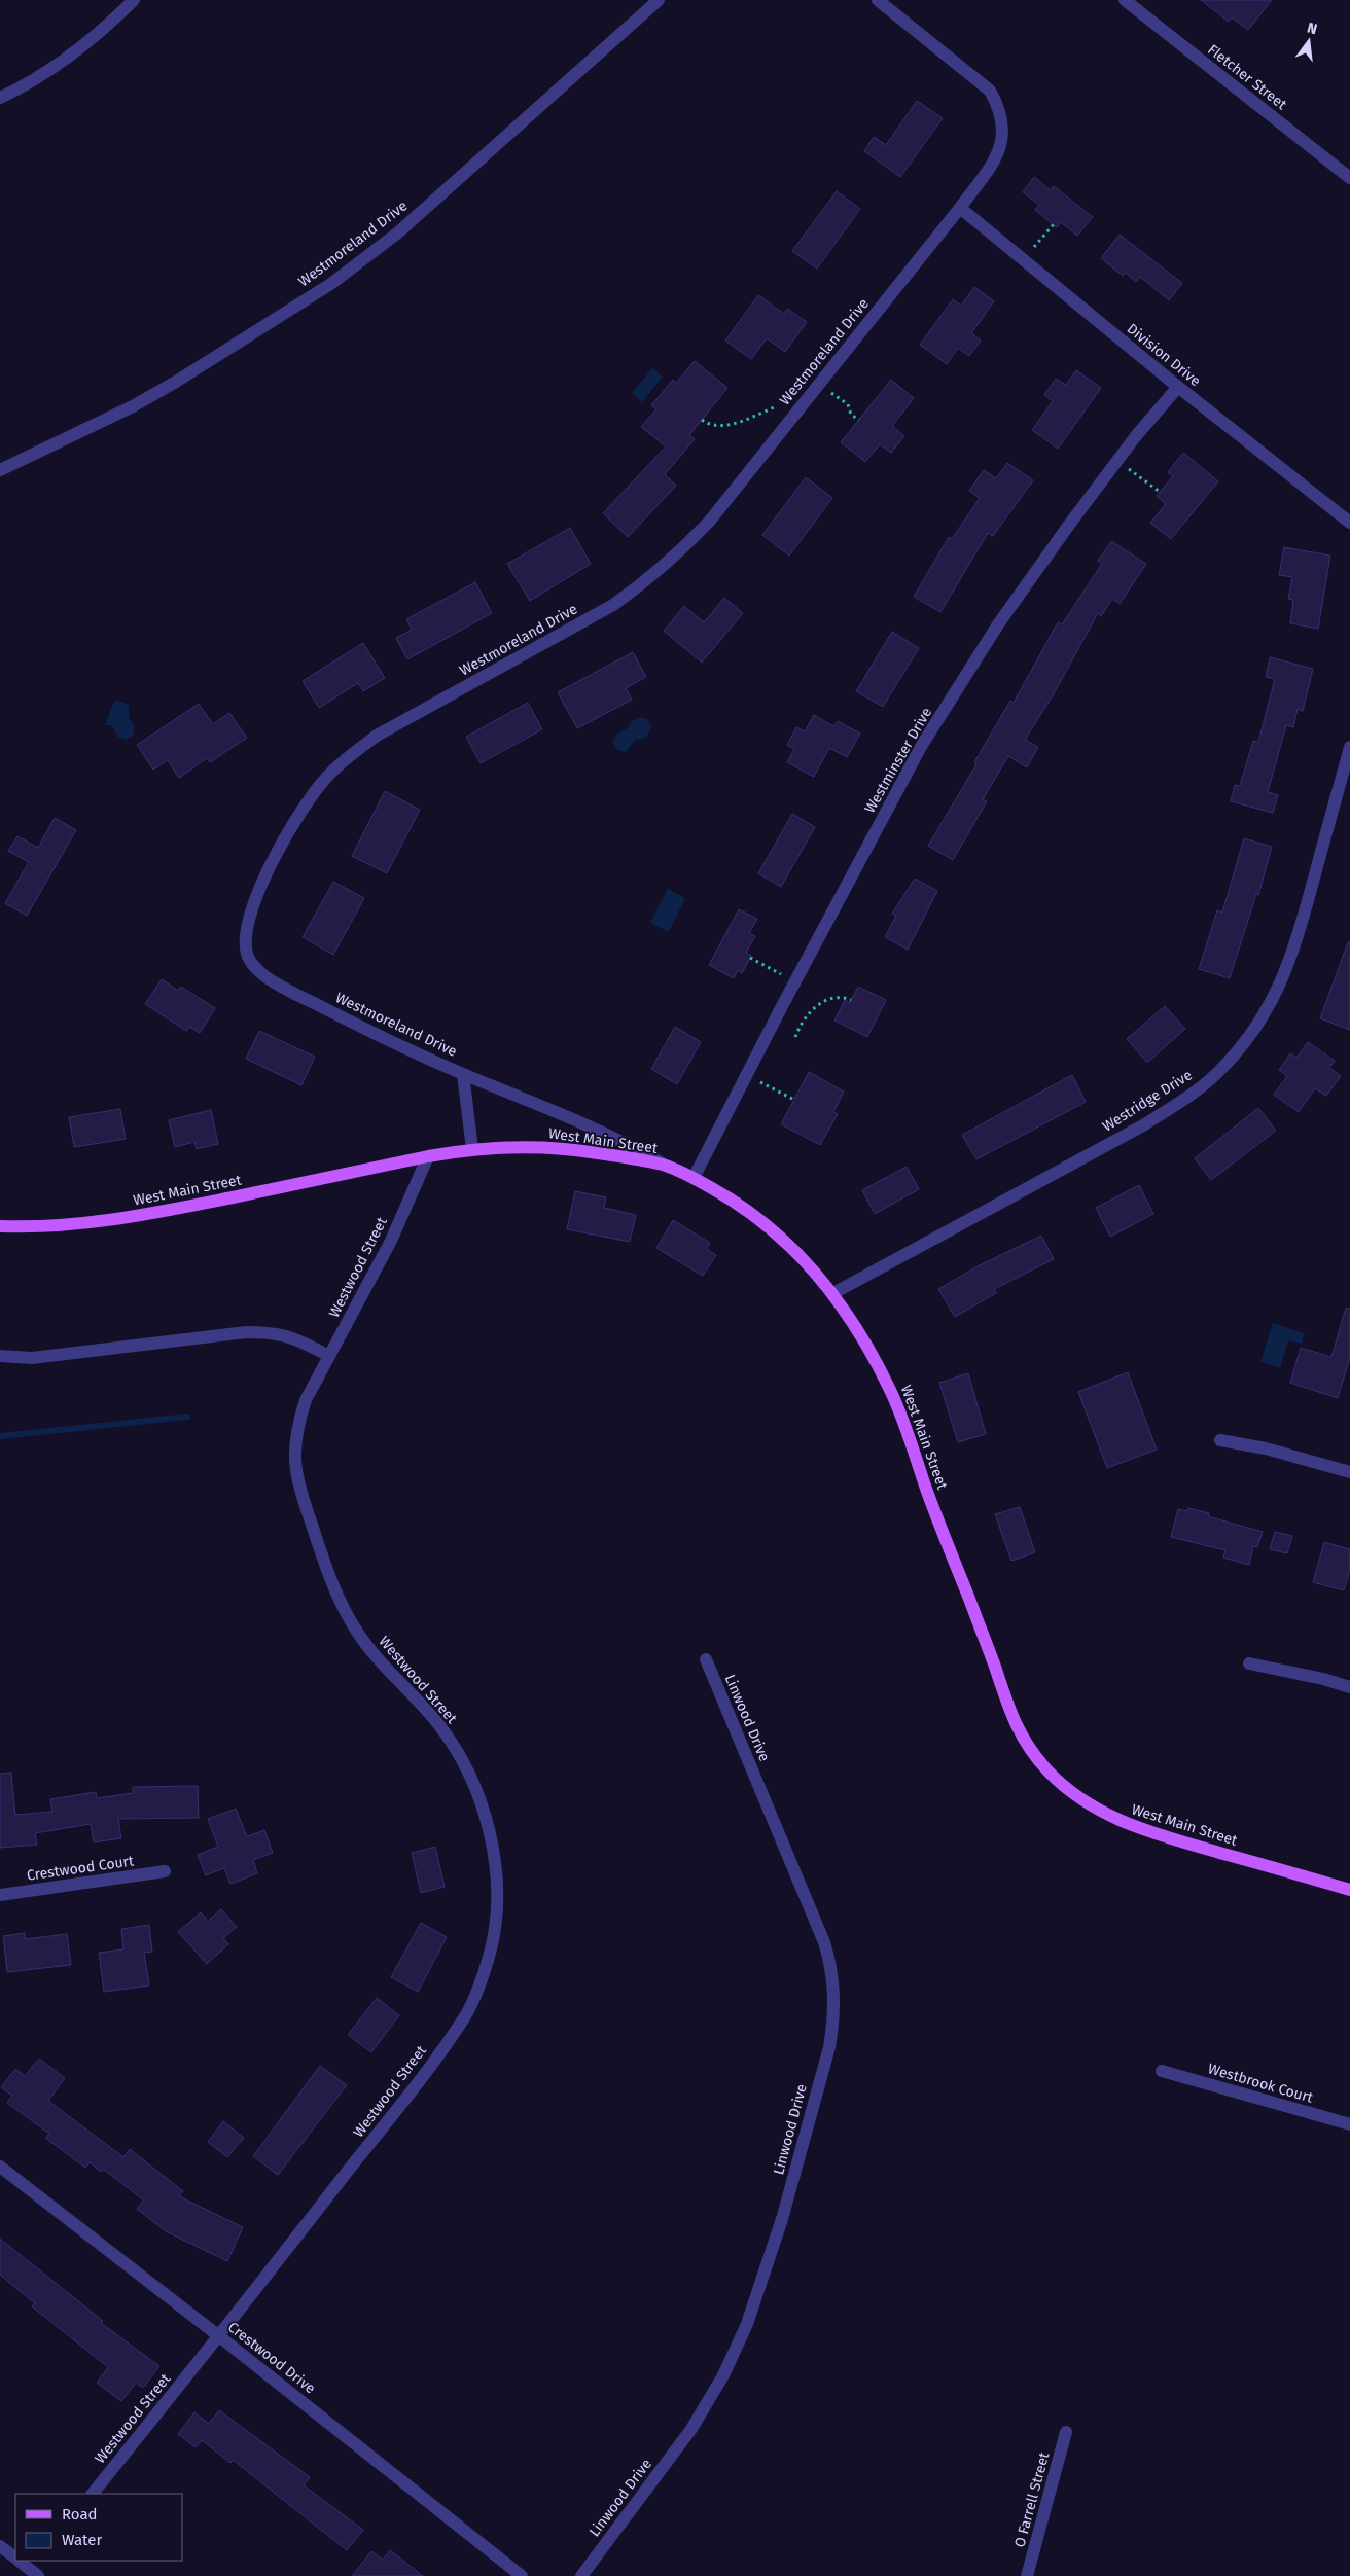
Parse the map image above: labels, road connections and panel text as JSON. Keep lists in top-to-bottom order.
{
  "streets": {
    "main road": ["West Main Street"],
    "street": [
      "Fletcher Street",
      "Westmoreland Drive",
      "Division Drive",
      "Westminster Drive",
      "Westridge Drive",
      "Westwood Street",
      "Linwood Drive",
      "Crestwood Court",
      "Westbrook Court",
      "Crestwood Drive",
      "O Farrell Street"
    ]
  },
  "crossings": [
    ["Westmoreland Drive", "Division Drive"],
    ["Westmoreland Drive", "West Main Street"],
    ["Division Drive", "Westminster Drive"],
    ["Westminster Drive", "West Main Street"],
    ["Westridge Drive", "West Main Street"],
    ["West Main Street", "Westwood Street"],
    ["Westwood Street", "Crestwood Drive"]
  ],
  "legend": ["Road", "Water"],
  "north": "top"
}
